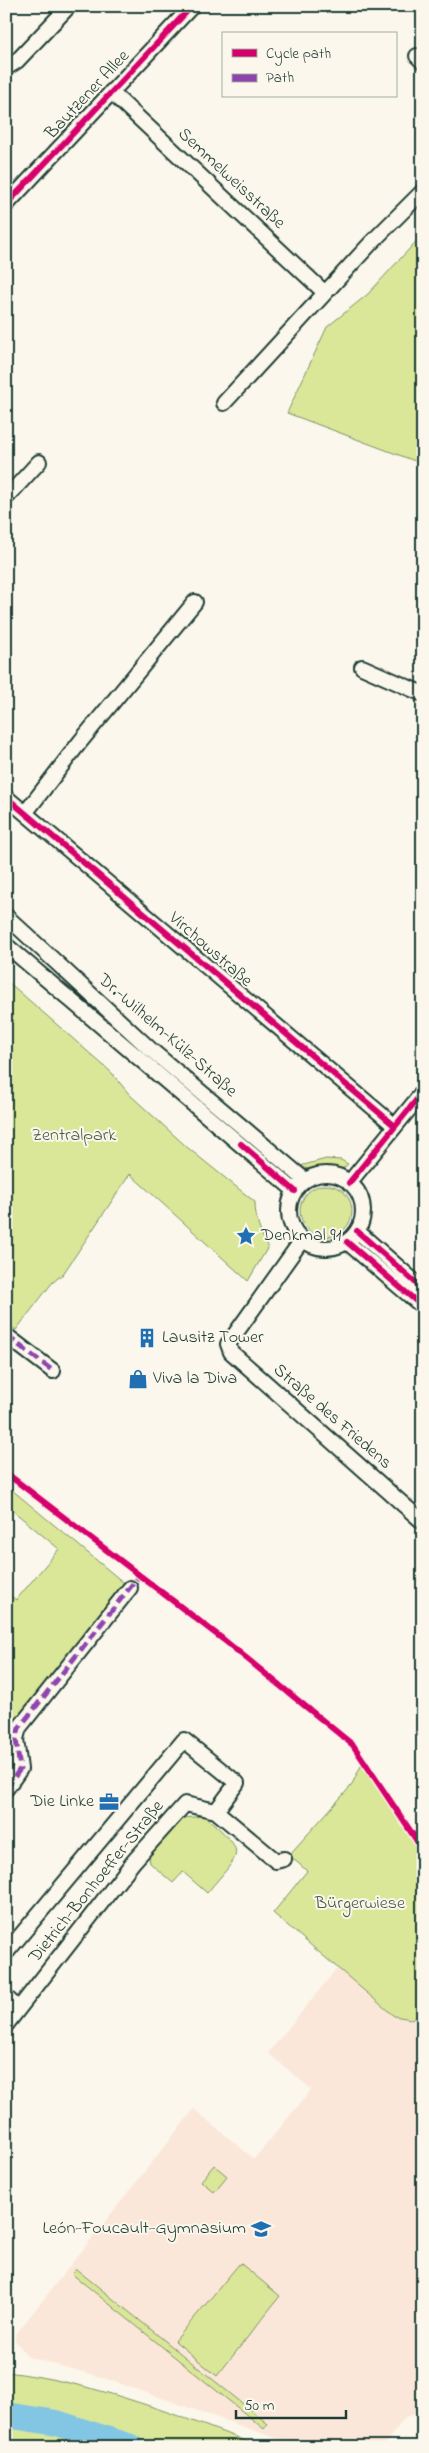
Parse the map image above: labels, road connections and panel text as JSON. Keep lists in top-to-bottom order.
{
  "streets": {
    "street": [
      "Bautzener Allee",
      "Semmelweisstraße",
      "Virchowstraße",
      "Dr.-Wilhelm-Külz-Straße",
      "Straße des Friedens",
      "Dietrich-Bonhoeffer-Straße"
    ]
  },
  "crossings": [
    ["Bautzener Allee", "Semmelweisstraße"],
    ["Dr.-Wilhelm-Külz-Straße", "Straße des Friedens"]
  ],
  "parks": ["Zentralpark", "Bürgerwiese"],
  "places": {
    "place": ["Denkmal 91"],
    "building": ["Lausitz Tower"],
    "shop": ["Viva la Diva"],
    "office": ["Die Linke"],
    "school or university": ["León-Foucault-Gymnasium"]
  },
  "legend": ["Cycle path", "Path"],
  "scale_bar": "50 m"
}
